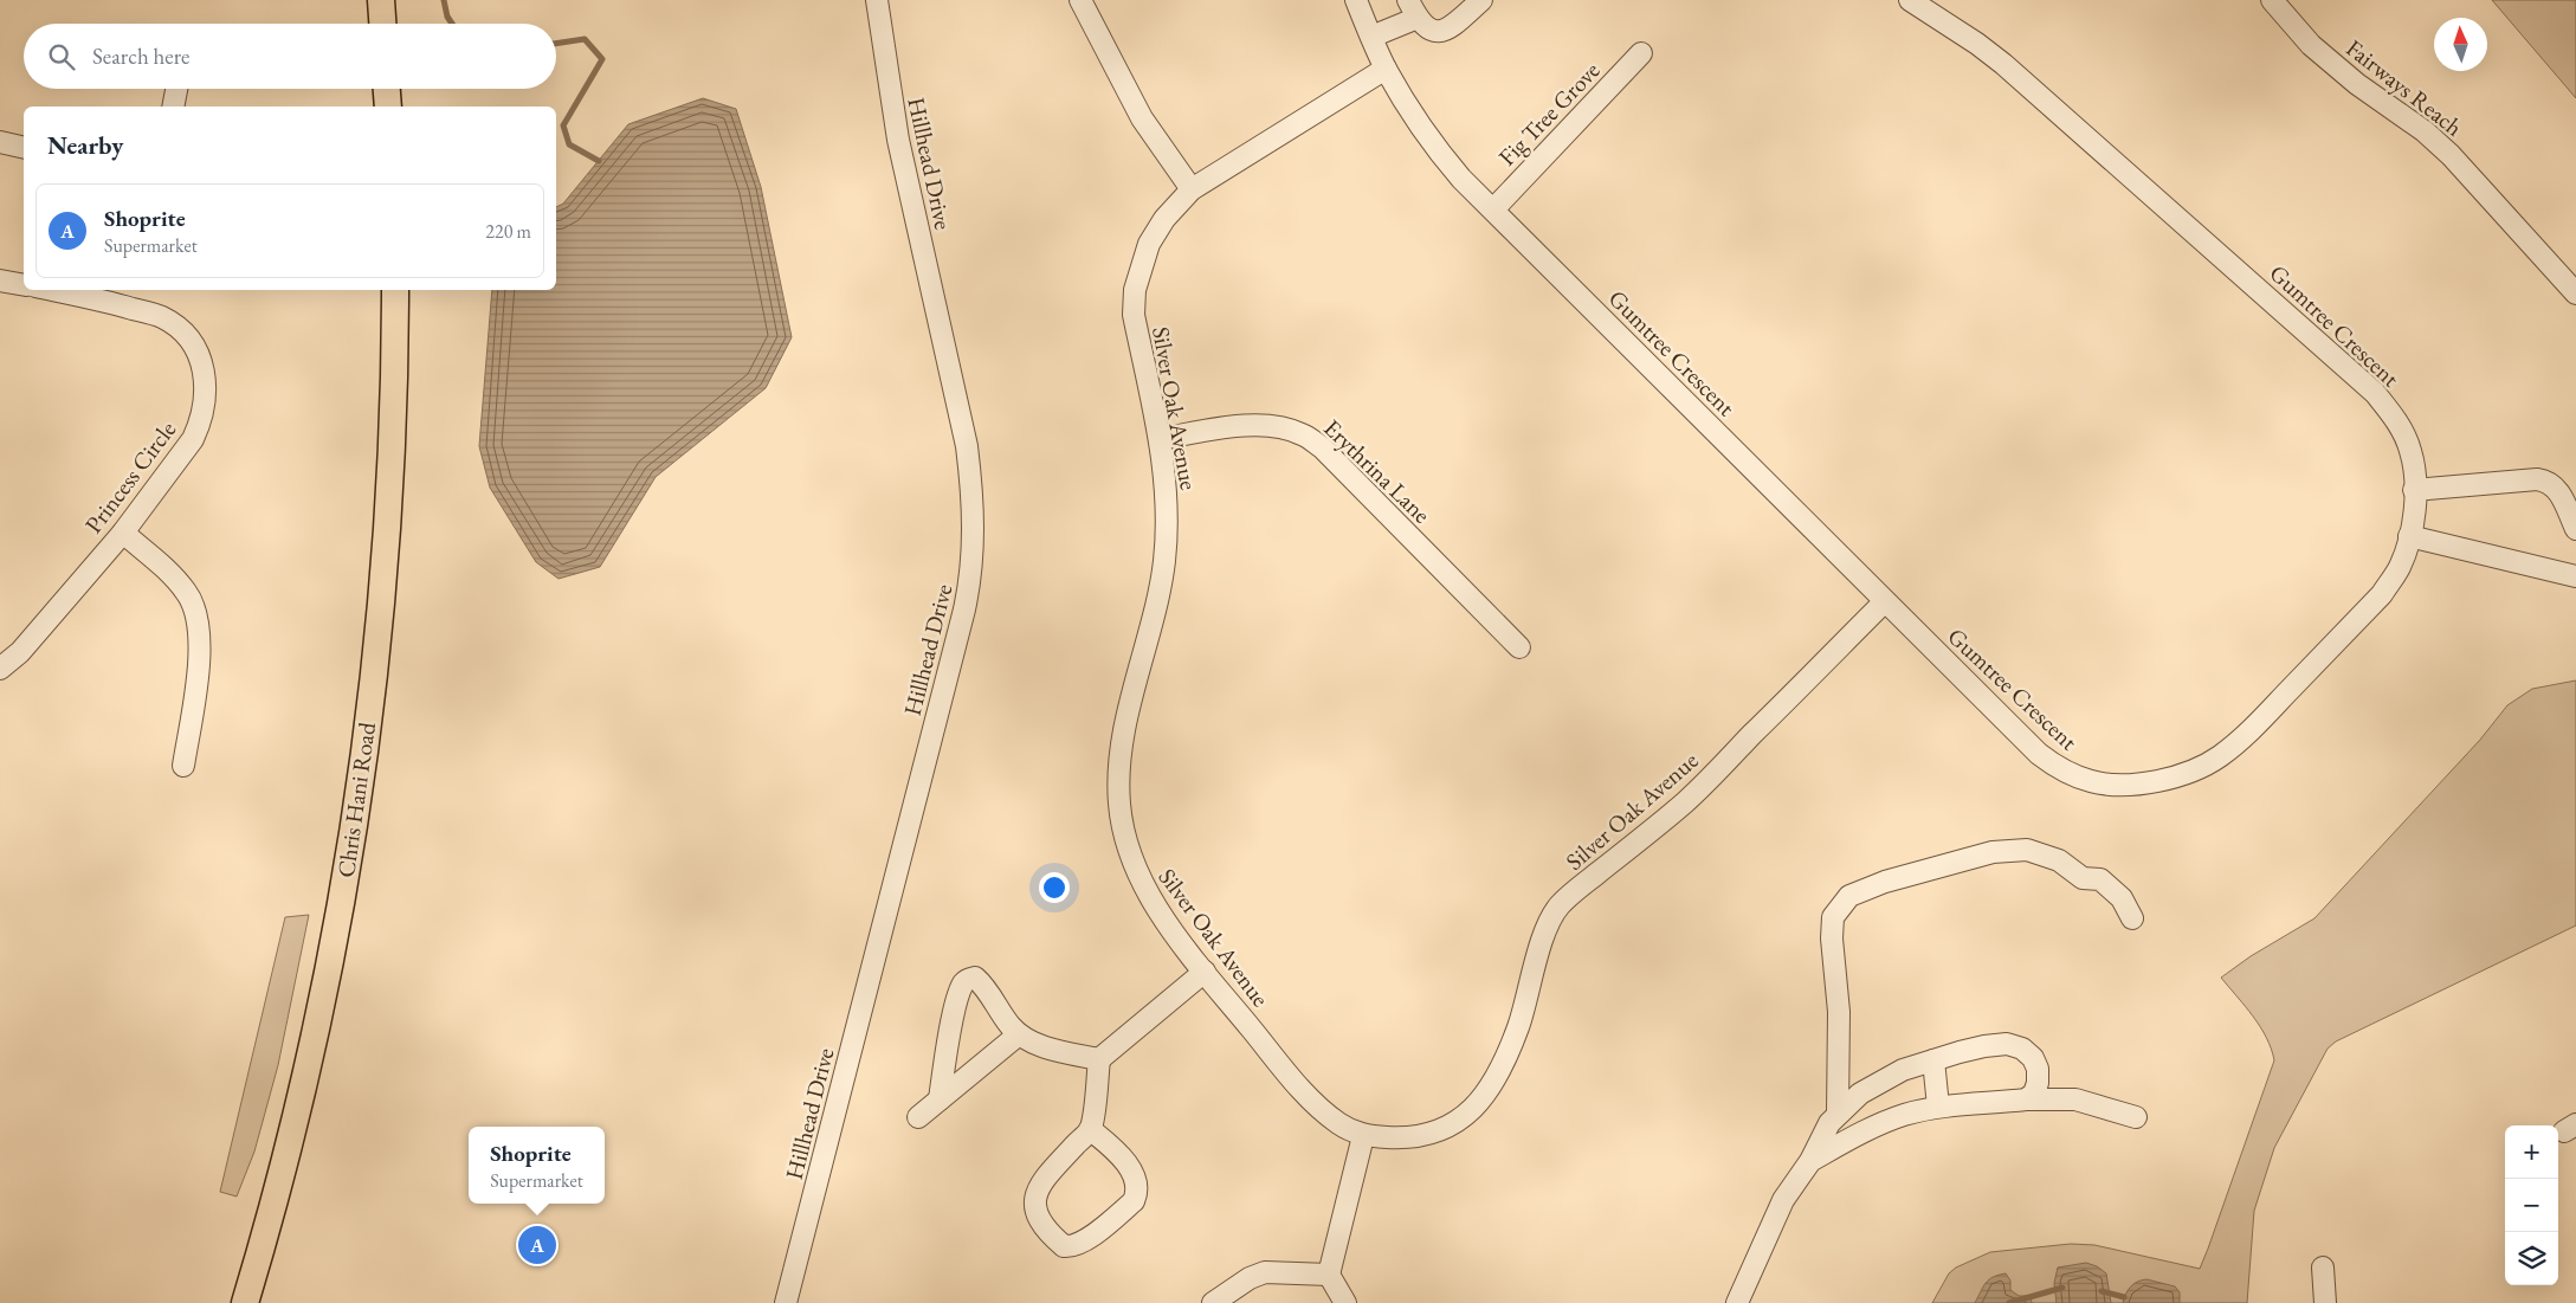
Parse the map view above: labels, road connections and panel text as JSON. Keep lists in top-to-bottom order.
{
  "streets": {
    "main road": ["Chris Hani Road"],
    "street": [
      "Fairways Reach",
      "Fig Tree Grove",
      "Hillhead Drive",
      "Gumtree Crescent",
      "Silver Oak Avenue",
      "Erythrina Lane",
      "Princess Circle"
    ]
  },
  "crossings": [
    ["Fig Tree Grove", "Gumtree Crescent"],
    ["Gumtree Crescent", "Silver Oak Avenue"],
    ["Silver Oak Avenue", "Erythrina Lane"]
  ],
  "north": "top",
  "page": {
    "search": "Search here",
    "heading": "Nearby",
    "list": [
      {
        "mark": "A",
        "name": "Shoprite",
        "note": "Supermarket",
        "value": "220 m"
      }
    ],
    "map_buttons": ["+", "−"],
    "popup": ["Shoprite", "Supermarket"],
    "pins": "A"
  }
}
